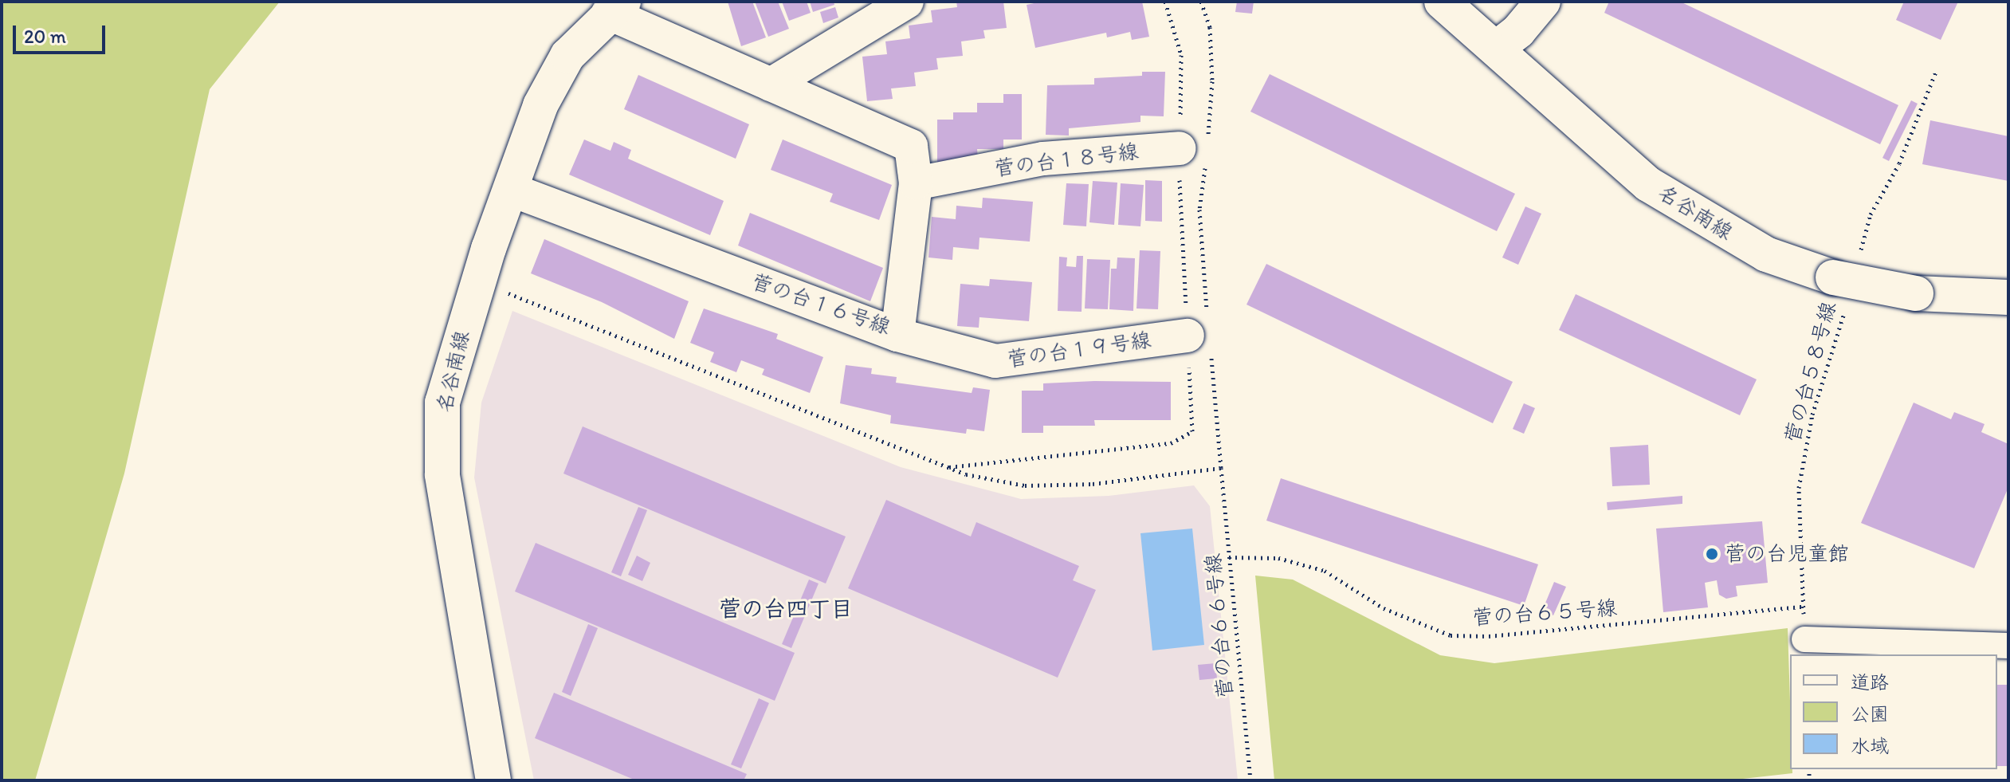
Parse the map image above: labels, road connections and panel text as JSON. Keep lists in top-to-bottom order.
{
  "streets": {
    "street": [
      "菅の台１８号線",
      "名谷南線",
      "菅の台１６号線",
      "菅の台１９号線"
    ],
    "path": ["菅の台５８号線", "菅の台６５号線", "菅の台６６号線"]
  },
  "crossings": [
    ["菅の台１８号線", "菅の台１６号線"],
    ["名谷南線", "菅の台１６号線"],
    ["名谷南線", "菅の台５８号線"],
    ["菅の台１６号線", "菅の台１９号線"],
    ["菅の台５８号線", "菅の台６５号線"],
    ["菅の台６５号線", "菅の台６６号線"]
  ],
  "districts": ["菅の台四丁目"],
  "places": ["菅の台児童館"],
  "legend": ["道路", "公園", "水域"],
  "scale_bar": "20 m"
}
